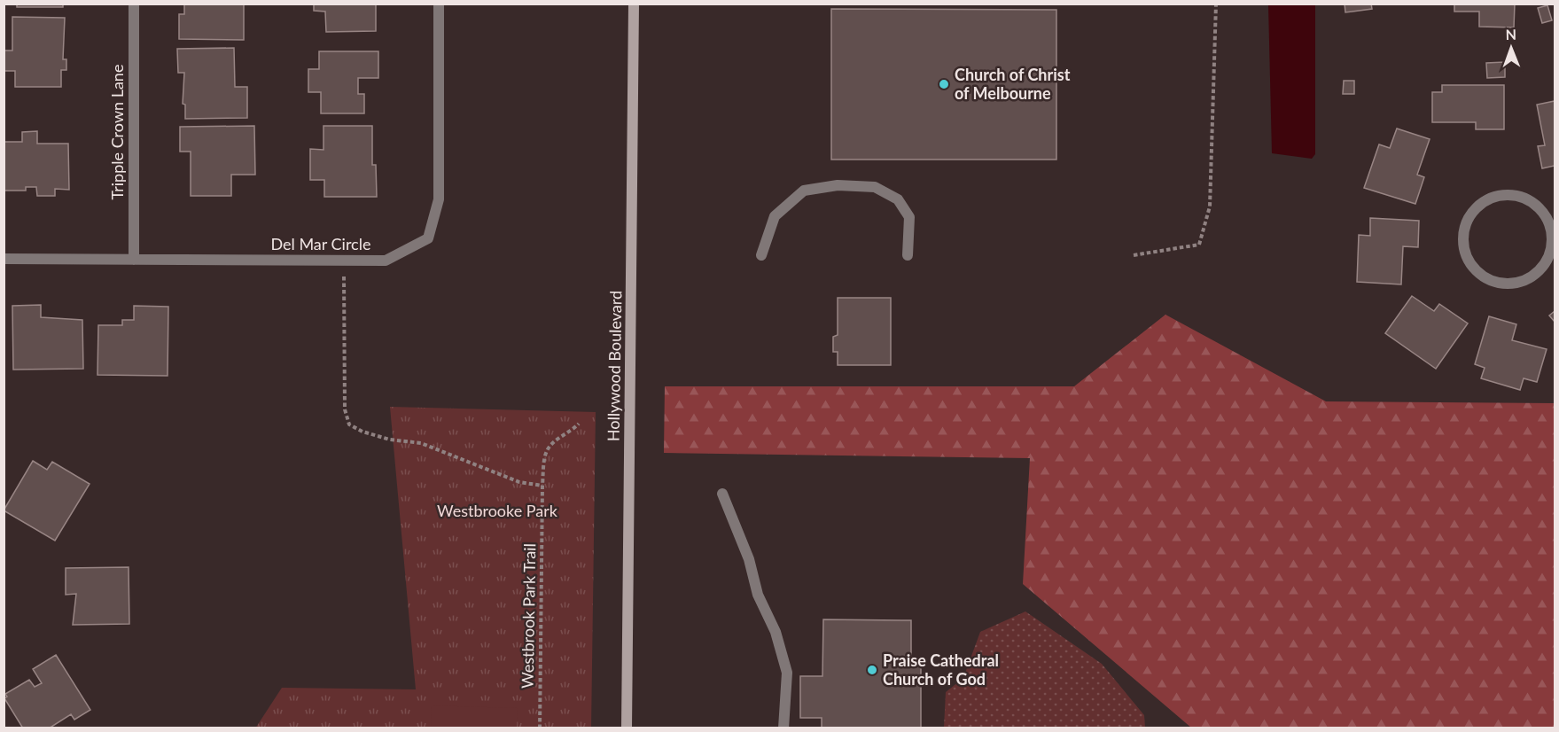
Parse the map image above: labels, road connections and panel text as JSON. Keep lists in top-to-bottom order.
{
  "streets": {
    "street": ["Tripple Crown Lane", "Del Mar Circle", "Hollywood Boulevard"],
    "path": ["Westbrook Park Trail"]
  },
  "crossings": [
    ["Tripple Crown Lane", "Del Mar Circle"]
  ],
  "parks": ["Westbrooke Park"],
  "places": ["Church of Christ of Melbourne", "Praise Cathedral Church of God"],
  "north": "top"
}
